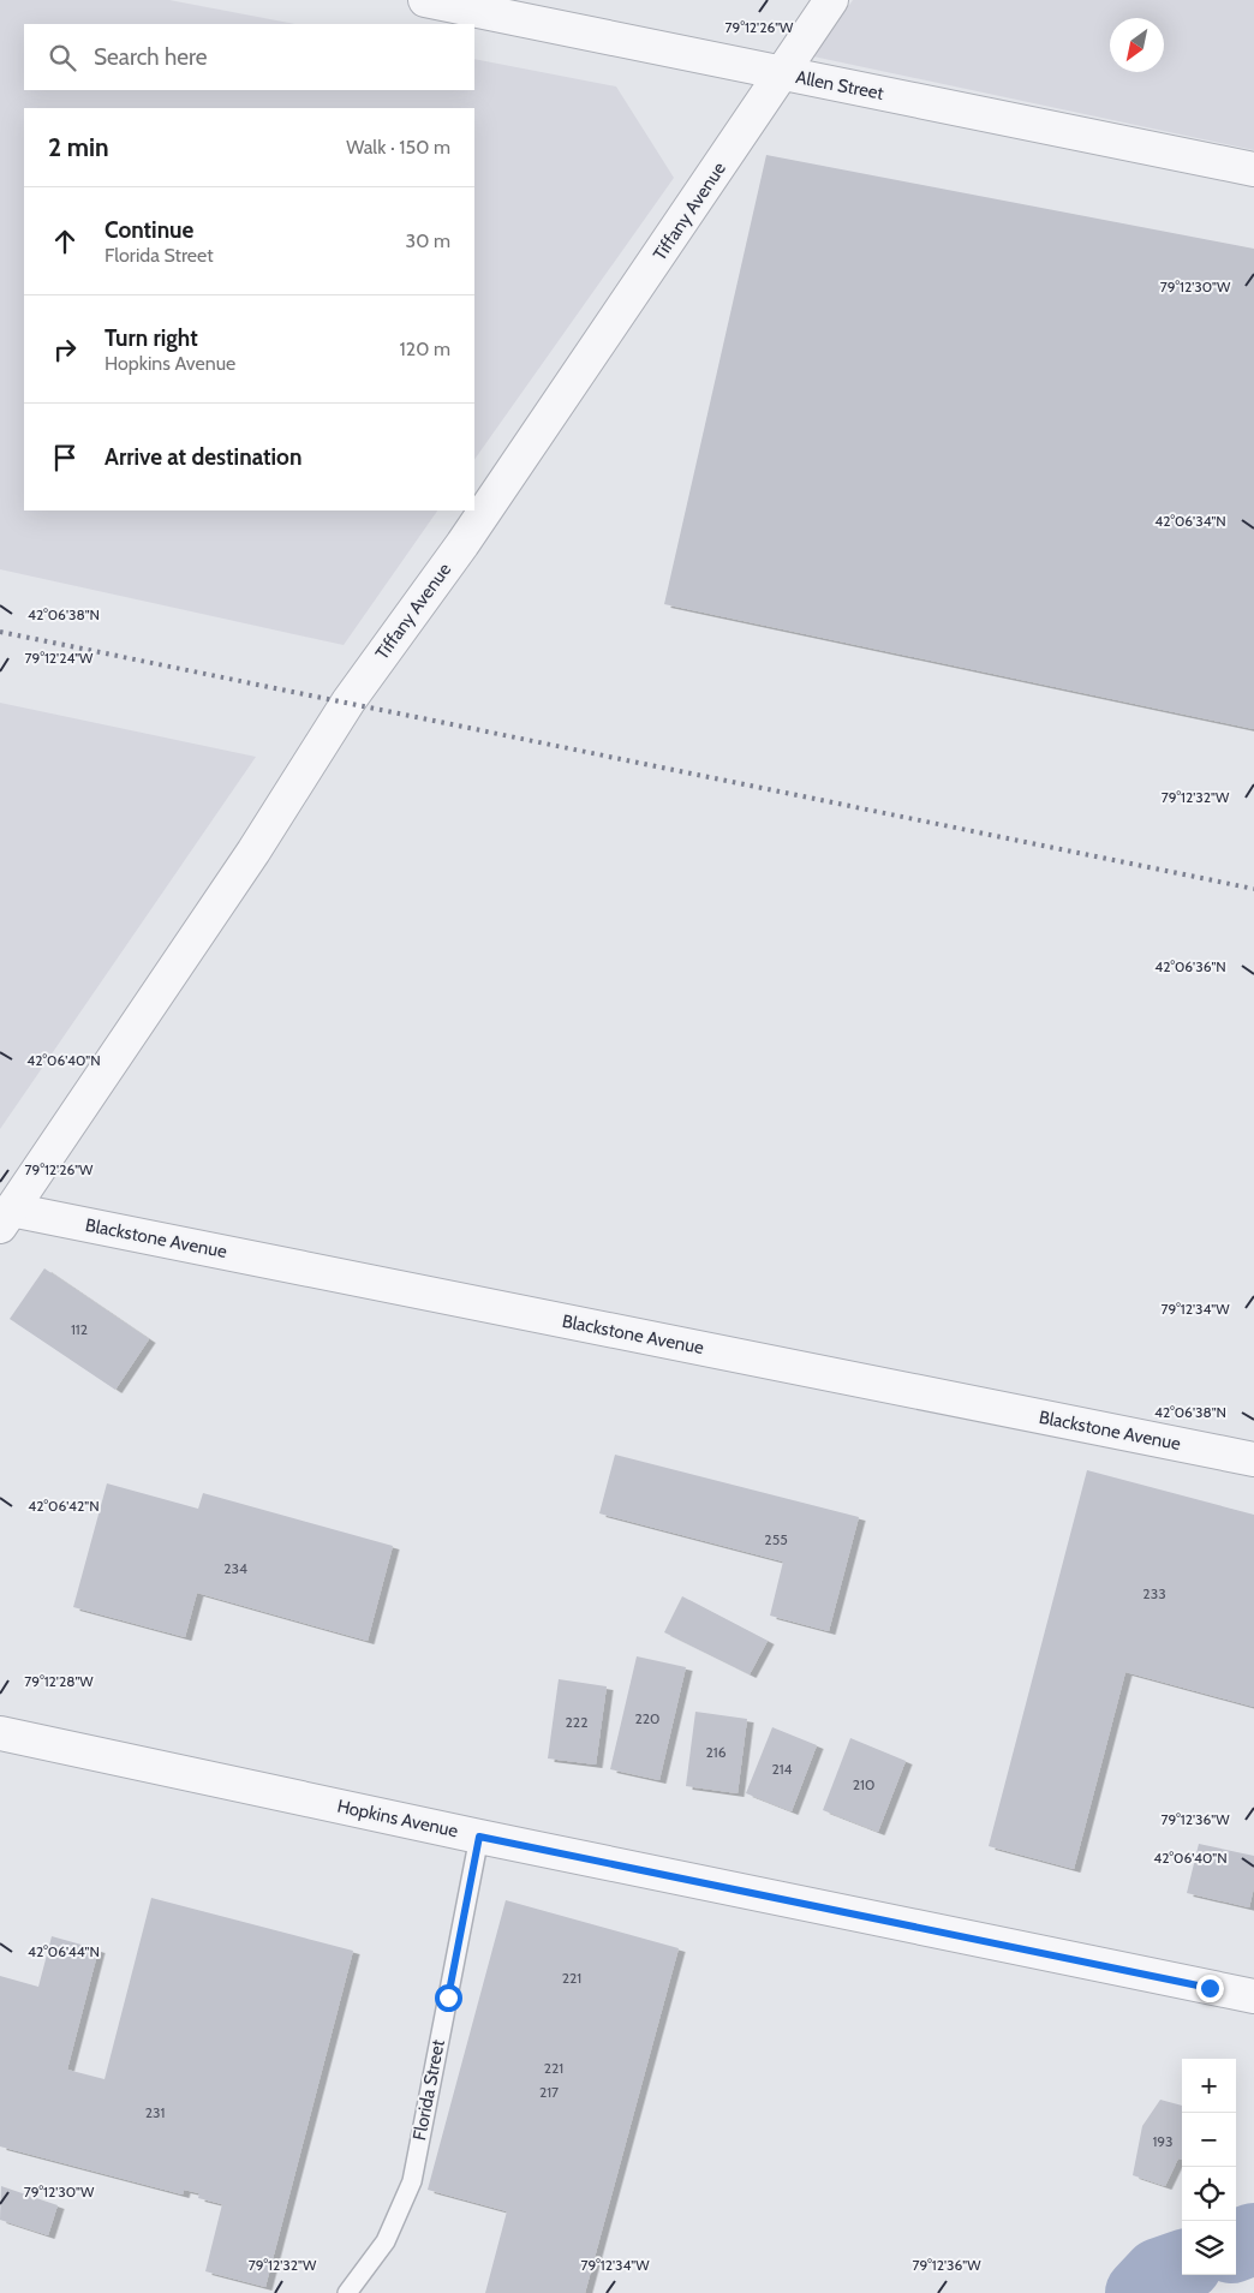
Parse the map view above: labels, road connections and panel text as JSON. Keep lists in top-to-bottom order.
{
  "streets": {
    "street": [
      "Allen Street",
      "Tiffany Avenue",
      "Blackstone Avenue",
      "Hopkins Avenue"
    ],
    "lane": ["Florida Street"]
  },
  "crossings": [
    ["Allen Street", "Tiffany Avenue"],
    ["Tiffany Avenue", "Blackstone Avenue"],
    ["Hopkins Avenue", "Florida Street"]
  ],
  "house_numbers": [
    "112",
    "255",
    "234",
    "233",
    "220",
    "222",
    "216",
    "214",
    "210",
    "221",
    "221",
    "217",
    "231",
    "193"
  ],
  "north": "bottom left",
  "page": {
    "search": "Search here",
    "heading": ["2 min", "Walk · 150 m"],
    "list": [
      ["Continue", "Florida Street", "30 m"],
      ["Turn right", "Hopkins Avenue", "120 m"],
      "Arrive at destination"
    ],
    "map_buttons": ["+", "−"]
  },
  "coordinates": [
    "79°12'26\"W",
    "79°12'30\"W",
    "42°06'34\"N",
    "42°06'38\"N",
    "79°12'24\"W",
    "79°12'32\"W",
    "42°06'36\"N",
    "42°06'40\"N",
    "79°12'34\"W",
    "42°06'42\"N",
    "79°12'28\"W",
    "79°12'36\"W",
    "42°06'44\"N"
  ]
}
